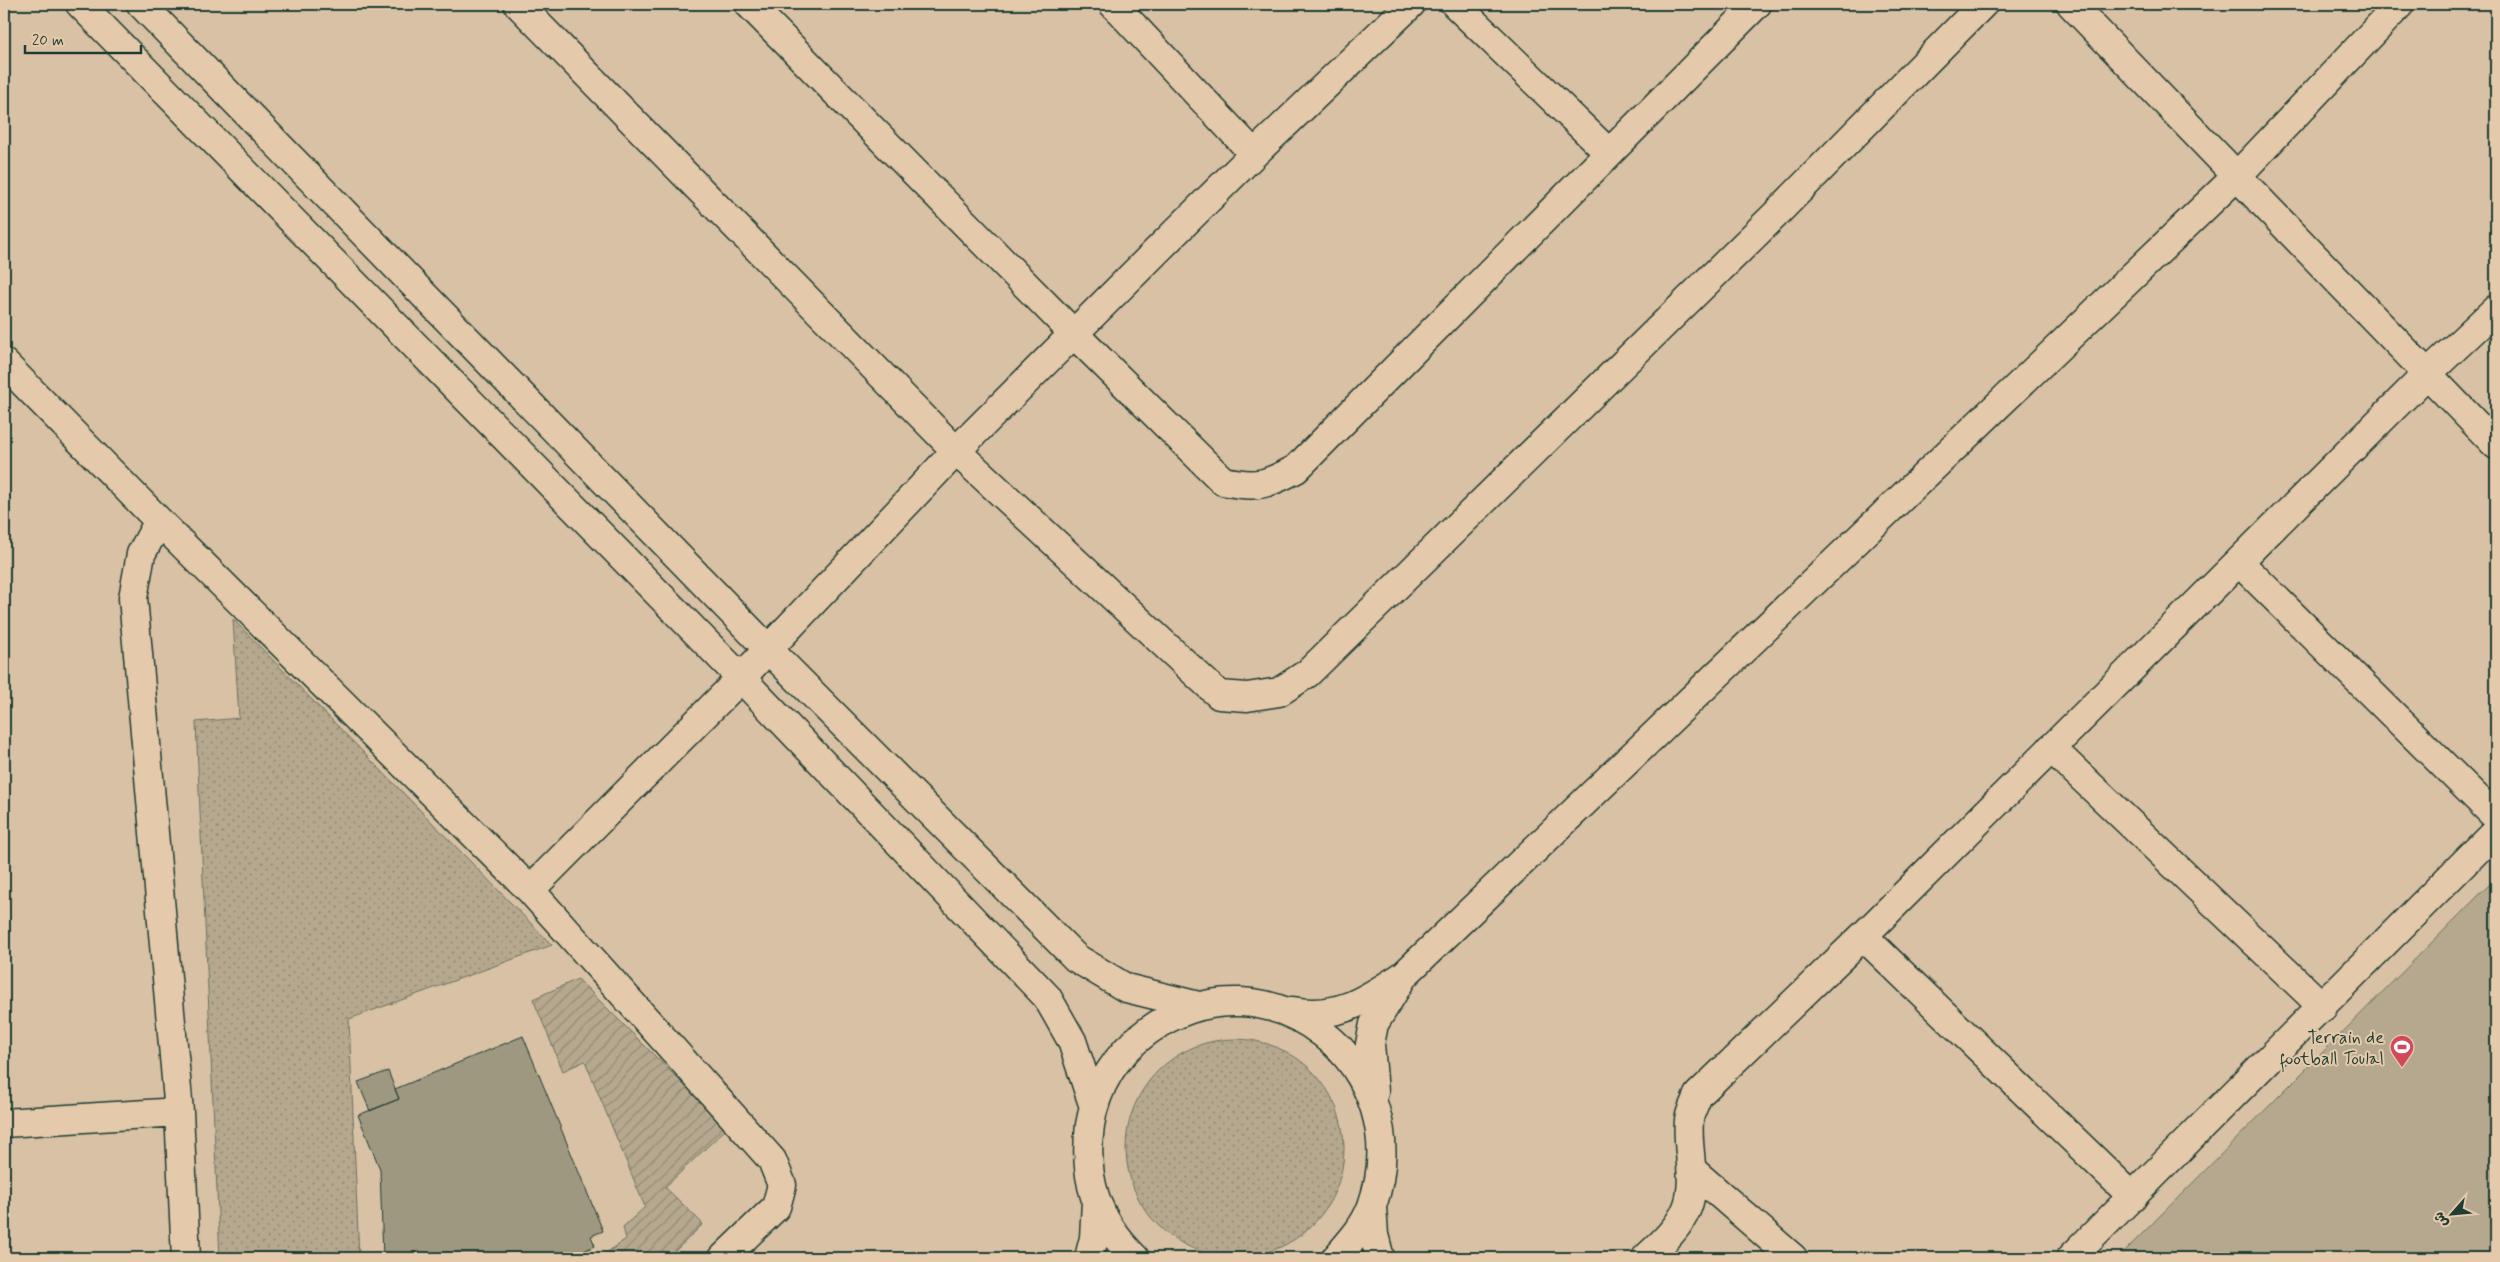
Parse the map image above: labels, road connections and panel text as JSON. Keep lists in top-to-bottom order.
{
  "places": {
    "sports": ["Terrain de football Toulal"]
  },
  "scale_bar": "20 m",
  "north": "bottom left"
}
